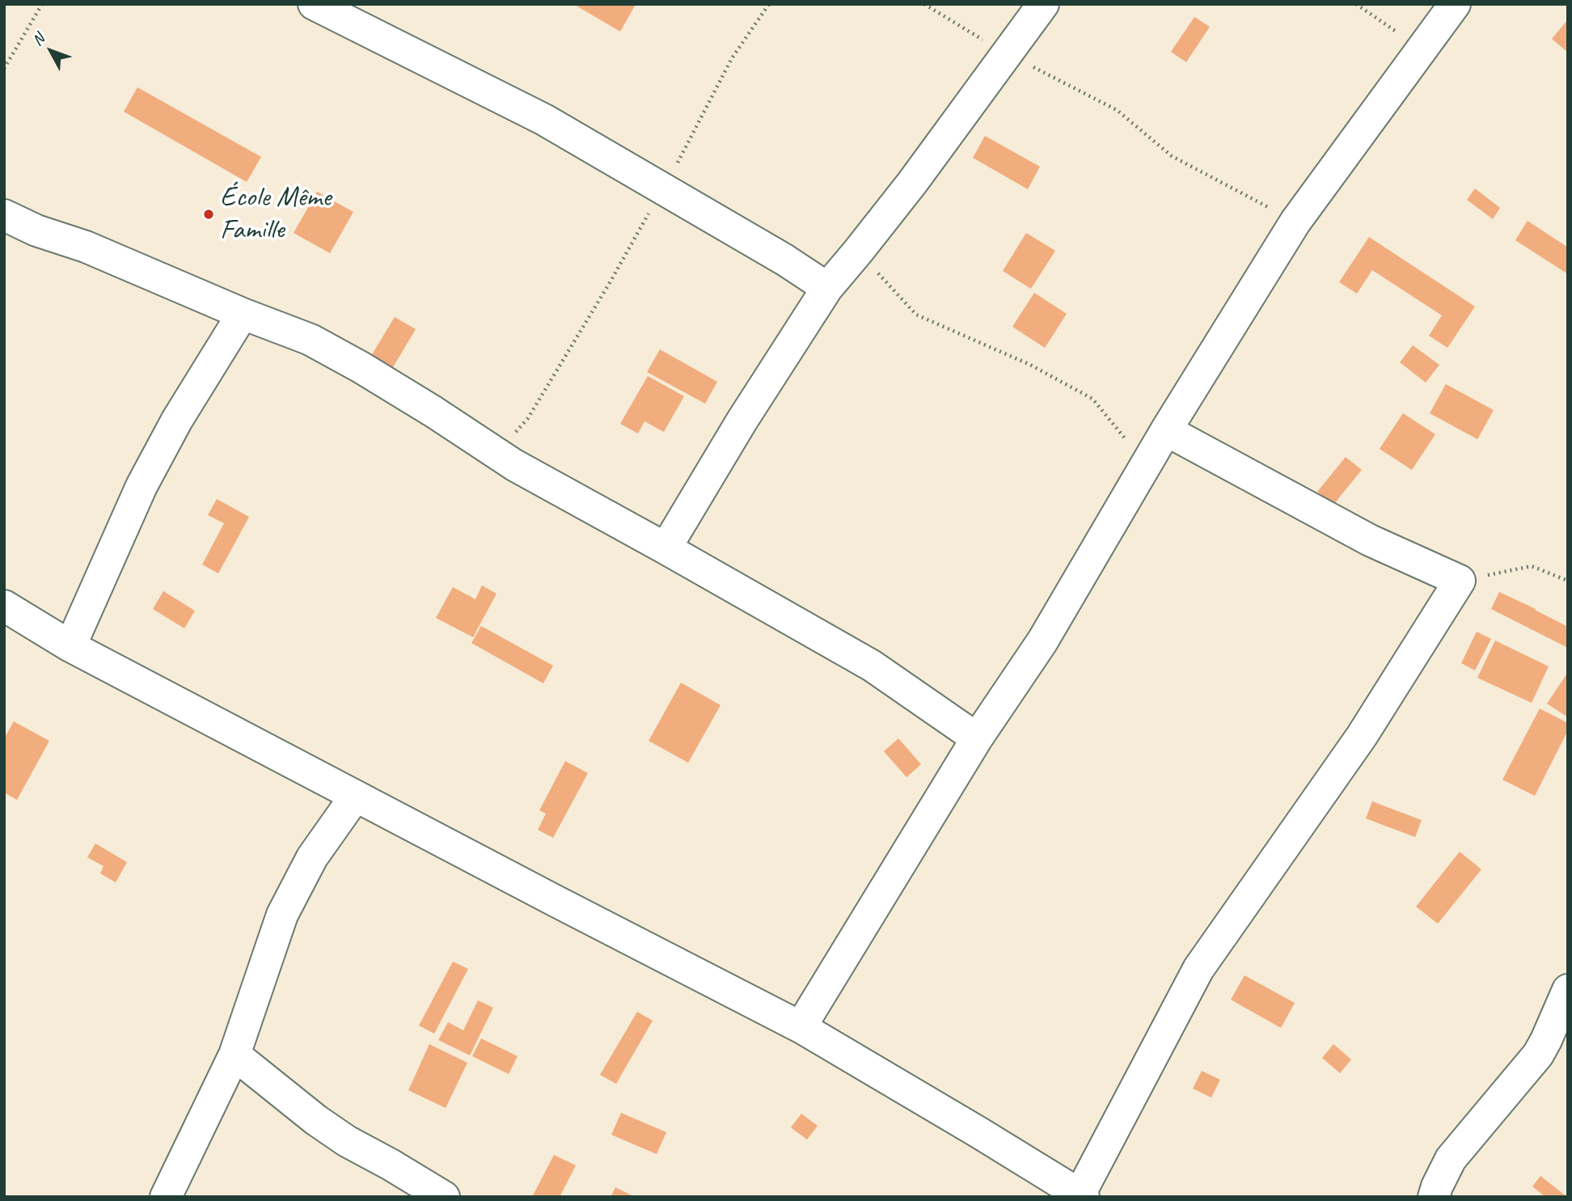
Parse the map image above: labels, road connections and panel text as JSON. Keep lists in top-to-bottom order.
{
  "places": ["École Même Famille"],
  "north": "top left"
}
